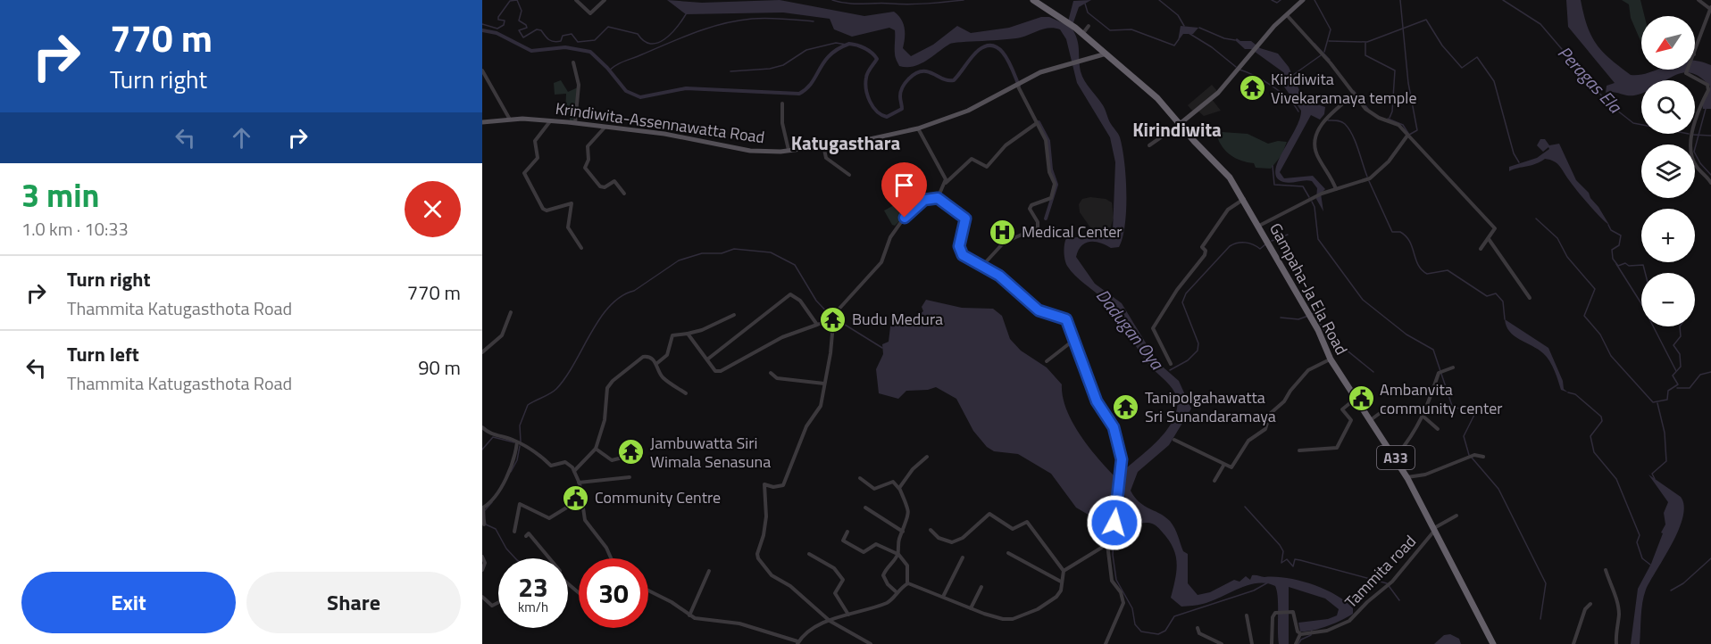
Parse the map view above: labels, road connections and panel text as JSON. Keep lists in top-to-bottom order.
{
  "streets": {
    "highway": ["Gampaha-Ja Ela Road", "A33"],
    "main road": ["Krindiwita-Assennawatta Road"],
    "street": ["Tammita road"]
  },
  "crossings": [
    ["Krindiwita-Assennawatta Road", "Gampaha-Ja Ela Road"],
    ["Gampaha-Ja Ela Road", "Tammita road"]
  ],
  "districts": ["Kirindiwita", "Katugasthara"],
  "water": ["Peragas Ela", "Dadugan Oya"],
  "places": {
    "temple": [
      "Kiridiwita Vivekaramaya temple",
      "Budu Medura",
      "Tanipolgahawatta Sri Sunandaramaya",
      "Jambuwatta Siri Wimala Senasuna"
    ],
    "hospital": ["Medical Center"],
    "public building": ["Ambanvita community center", "Community Centre"]
  },
  "north": "bottom left",
  "page": {
    "turn": ["770 m", "Turn right"],
    "map_buttons": ["+", "−"],
    "heading": ["3 min", "1.0 km · 10:33"],
    "list": [
      {
        "name": "Turn right",
        "note": "Thammita Katugasthota Road",
        "value": "770 m"
      },
      {
        "name": "Turn left",
        "note": "Thammita Katugasthota Road",
        "value": "90 m"
      }
    ],
    "speed": "23 km/h",
    "limit": "30",
    "buttons": ["Exit", "Share"]
  }
}
